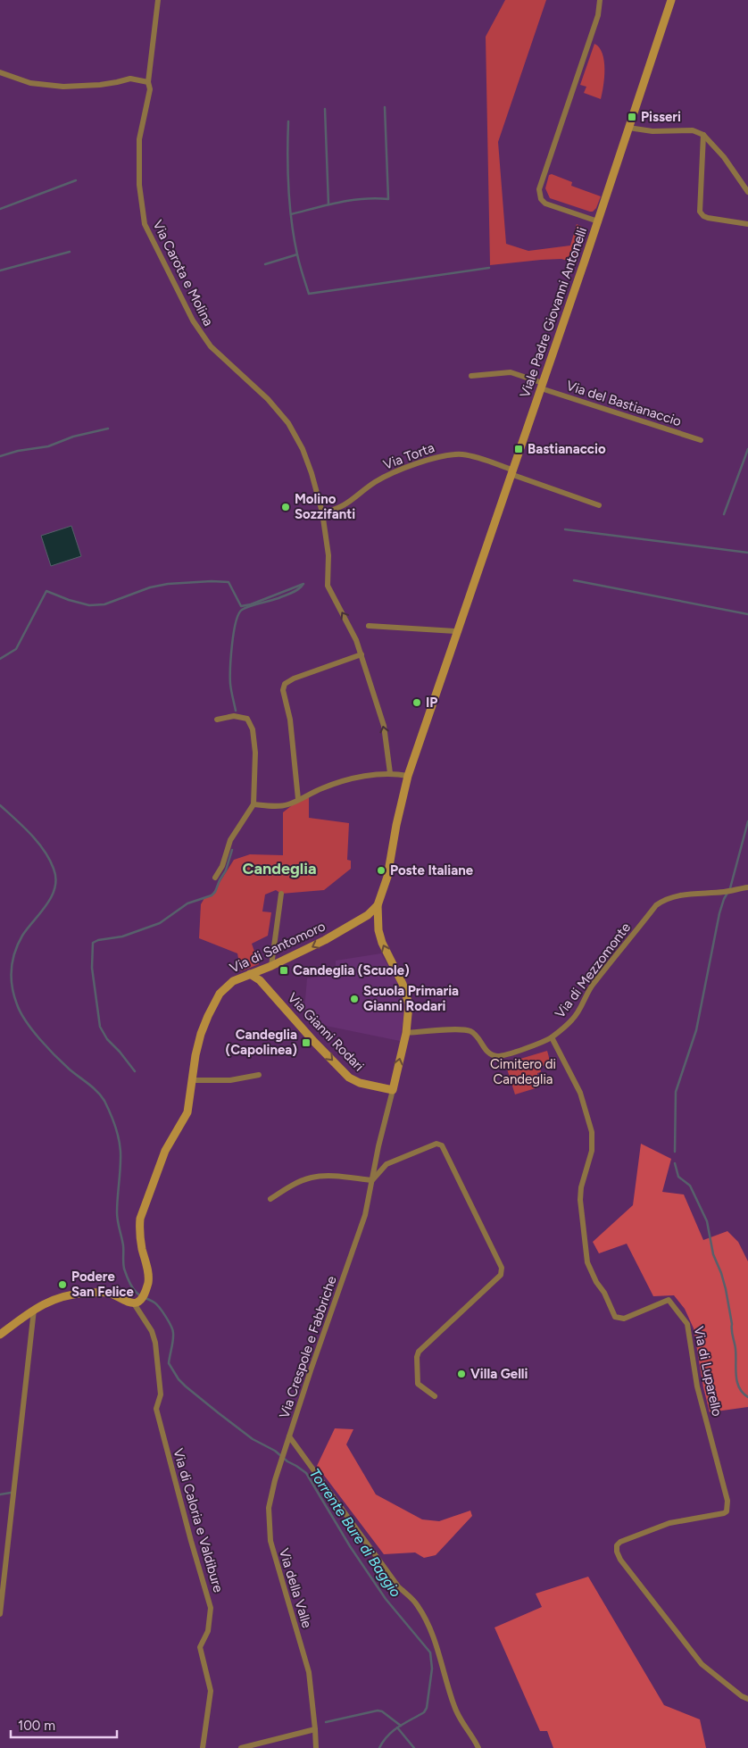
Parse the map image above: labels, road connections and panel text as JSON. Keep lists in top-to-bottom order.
{
  "streets": {
    "main road": ["Viale Padre Giovanni Antonelli", "Via di Santomoro", "Via Gianni Rodari"],
    "street": [
      "Via Carota e Molina",
      "Via del Bastianaccio",
      "Via Torta",
      "Via di Mezzomonte",
      "Via Crespole e Fabbriche",
      "Via di Luparello",
      "Via di Caloria e Valdibure",
      "Via della Valle"
    ]
  },
  "crossings": [
    ["Via Carota e Molina", "Via Torta"],
    ["Viale Padre Giovanni Antonelli", "Via del Bastianaccio"],
    ["Viale Padre Giovanni Antonelli", "Via Torta"],
    ["Viale Padre Giovanni Antonelli", "Via di Santomoro"],
    ["Via di Santomoro", "Via Gianni Rodari"],
    ["Via di Santomoro", "Via di Caloria e Valdibure"],
    ["Via di Mezzomonte", "Via di Luparello"],
    ["Via Gianni Rodari", "Via Crespole e Fabbriche"],
    ["Via Crespole e Fabbriche", "Via della Valle"]
  ],
  "one_way": ["Via Gianni Rodari"],
  "districts": ["Candeglia"],
  "water": ["Torrente Bure di Baggio"],
  "parks": ["Cimitero di Candeglia"],
  "places": {
    "transit": [
      "Pisseri",
      "Bastianaccio",
      "Candeglia (Scuole)",
      "Candeglia (Capolinea)"
    ],
    "other": [
      "Molino Sozzifanti",
      "IP",
      "Poste Italiane",
      "Scuola Primaria Gianni Rodari",
      "Podere San Felice",
      "Villa Gelli"
    ]
  },
  "scale_bar": "100 m"
}
